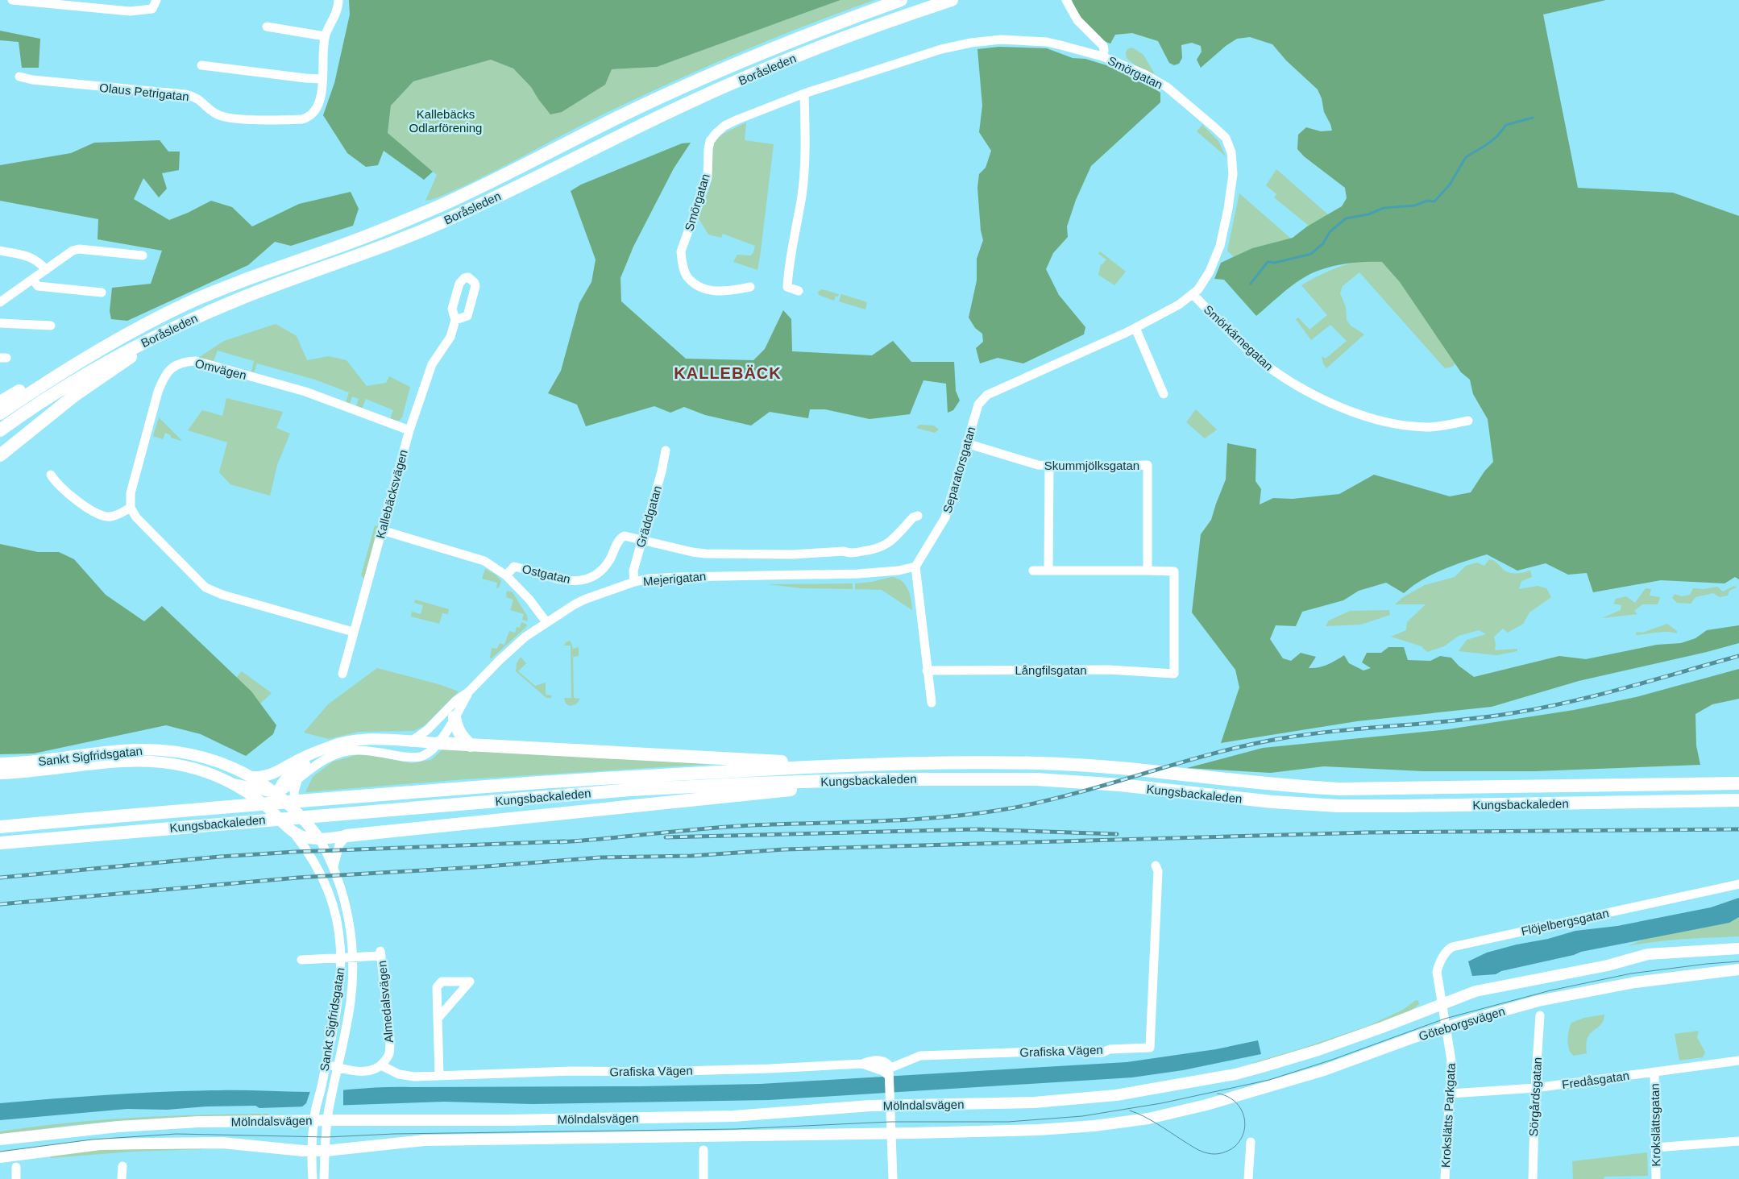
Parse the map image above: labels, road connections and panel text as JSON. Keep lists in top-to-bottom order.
{
  "streets": {
    "highway": ["Boråsleden", "Kungsbackaleden"],
    "main road": ["Sankt Sigfridsgatan", "Göteborgsvägen", "Mölndalsvägen"],
    "street": [
      "Smörgatan",
      "Olaus Petrigatan",
      "Smörkärnegatan",
      "Omvägen",
      "Skummjölksgatan",
      "Separatorsgatan",
      "Kallebäcksvägen",
      "Gräddgatan",
      "Ostgatan",
      "Mejerigatan",
      "Långfilsgatan",
      "Flöjelbergsgatan",
      "Almedalsvägen",
      "Grafiska Vägen",
      "Fredåsgatan",
      "Sörgårdsgatan",
      "Krokslätts Parkgata",
      "Krokslättsgatan"
    ]
  },
  "crossings": [
    ["Smörgatan", "Smörkärnegatan"],
    ["Smörgatan", "Separatorsgatan"],
    ["Omvägen", "Kallebäcksvägen"],
    ["Skummjölksgatan", "Separatorsgatan"],
    ["Skummjölksgatan", "Långfilsgatan"],
    ["Separatorsgatan", "Mejerigatan"],
    ["Kallebäcksvägen", "Ostgatan"],
    ["Gräddgatan", "Ostgatan"],
    ["Gräddgatan", "Mejerigatan"],
    ["Ostgatan", "Mejerigatan"],
    ["Mejerigatan", "Sankt Sigfridsgatan"],
    ["Sankt Sigfridsgatan", "Mölndalsvägen"],
    ["Flöjelbergsgatan", "Göteborgsvägen"],
    ["Flöjelbergsgatan", "Krokslätts Parkgata"],
    ["Almedalsvägen", "Grafiska Vägen"],
    ["Göteborgsvägen", "Mölndalsvägen"],
    ["Göteborgsvägen", "Krokslätts Parkgata"],
    ["Fredåsgatan", "Sörgårdsgatan"],
    ["Fredåsgatan", "Krokslätts Parkgata"],
    ["Fredåsgatan", "Krokslättsgatan"]
  ],
  "districts": ["KALLEBÄCK"],
  "parks": ["Kallebäcks Odlarförening"]
}
